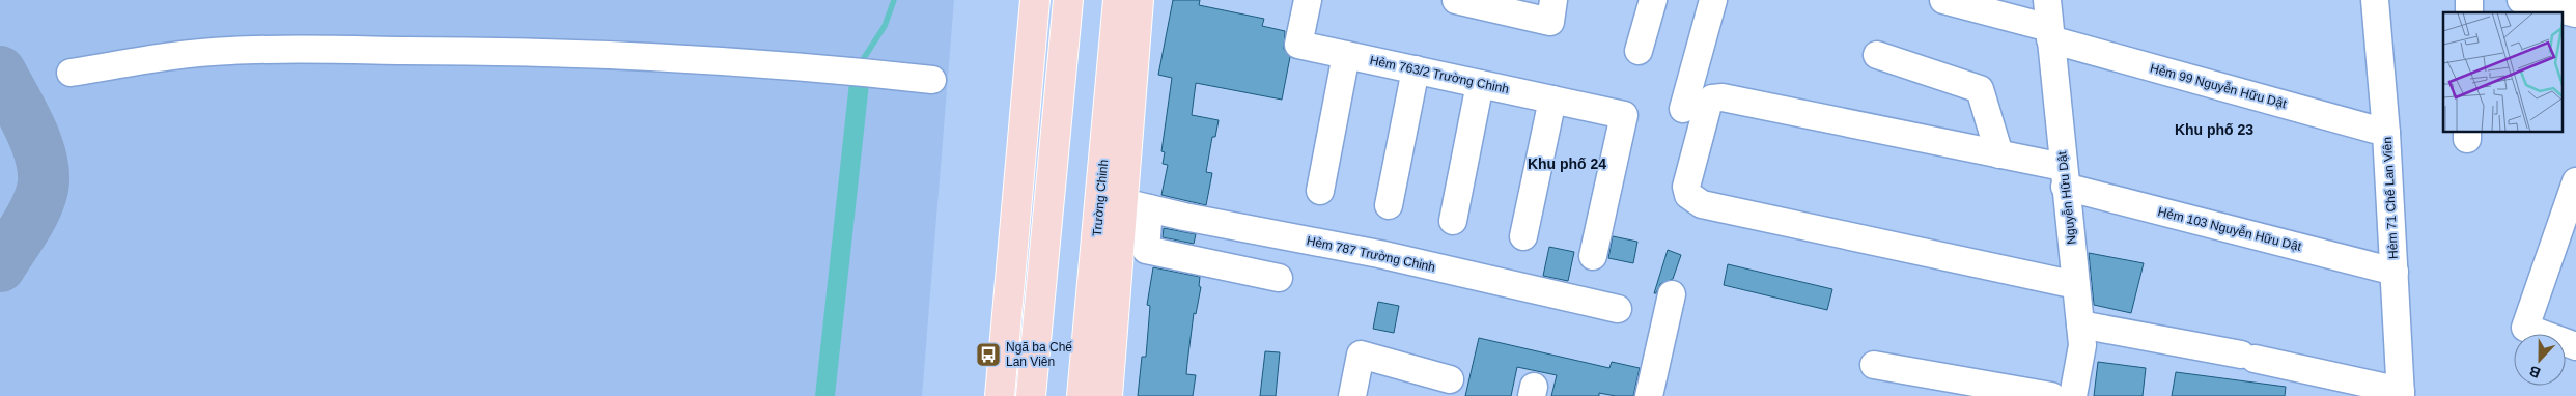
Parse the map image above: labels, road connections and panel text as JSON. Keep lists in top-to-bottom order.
{
  "streets": {
    "main road": ["Trường Chinh"],
    "street": [
      "Hẻm 763/2 Trường Chinh",
      "Hẻm 99 Nguyễn Hữu Dật",
      "Nguyễn Hữu Dật",
      "Hẻm 71 Chế Lan Viên",
      "Hẻm 103 Nguyễn Hữu Dật",
      "Hẻm 787 Trường Chinh"
    ]
  },
  "crossings": [
    ["Hẻm 99 Nguyễn Hữu Dật", "Nguyễn Hữu Dật"],
    ["Hẻm 99 Nguyễn Hữu Dật", "Hẻm 71 Chế Lan Viên"],
    ["Trường Chinh", "Hẻm 787 Trường Chinh"],
    ["Nguyễn Hữu Dật", "Hẻm 103 Nguyễn Hữu Dật"],
    ["Hẻm 71 Chế Lan Viên", "Hẻm 103 Nguyễn Hữu Dật"]
  ],
  "districts": ["Khu phố 23", "Khu phố 24"],
  "places": {
    "bus stop": ["Ngã ba Chế Lan Viên"]
  },
  "north": "bottom"
}
